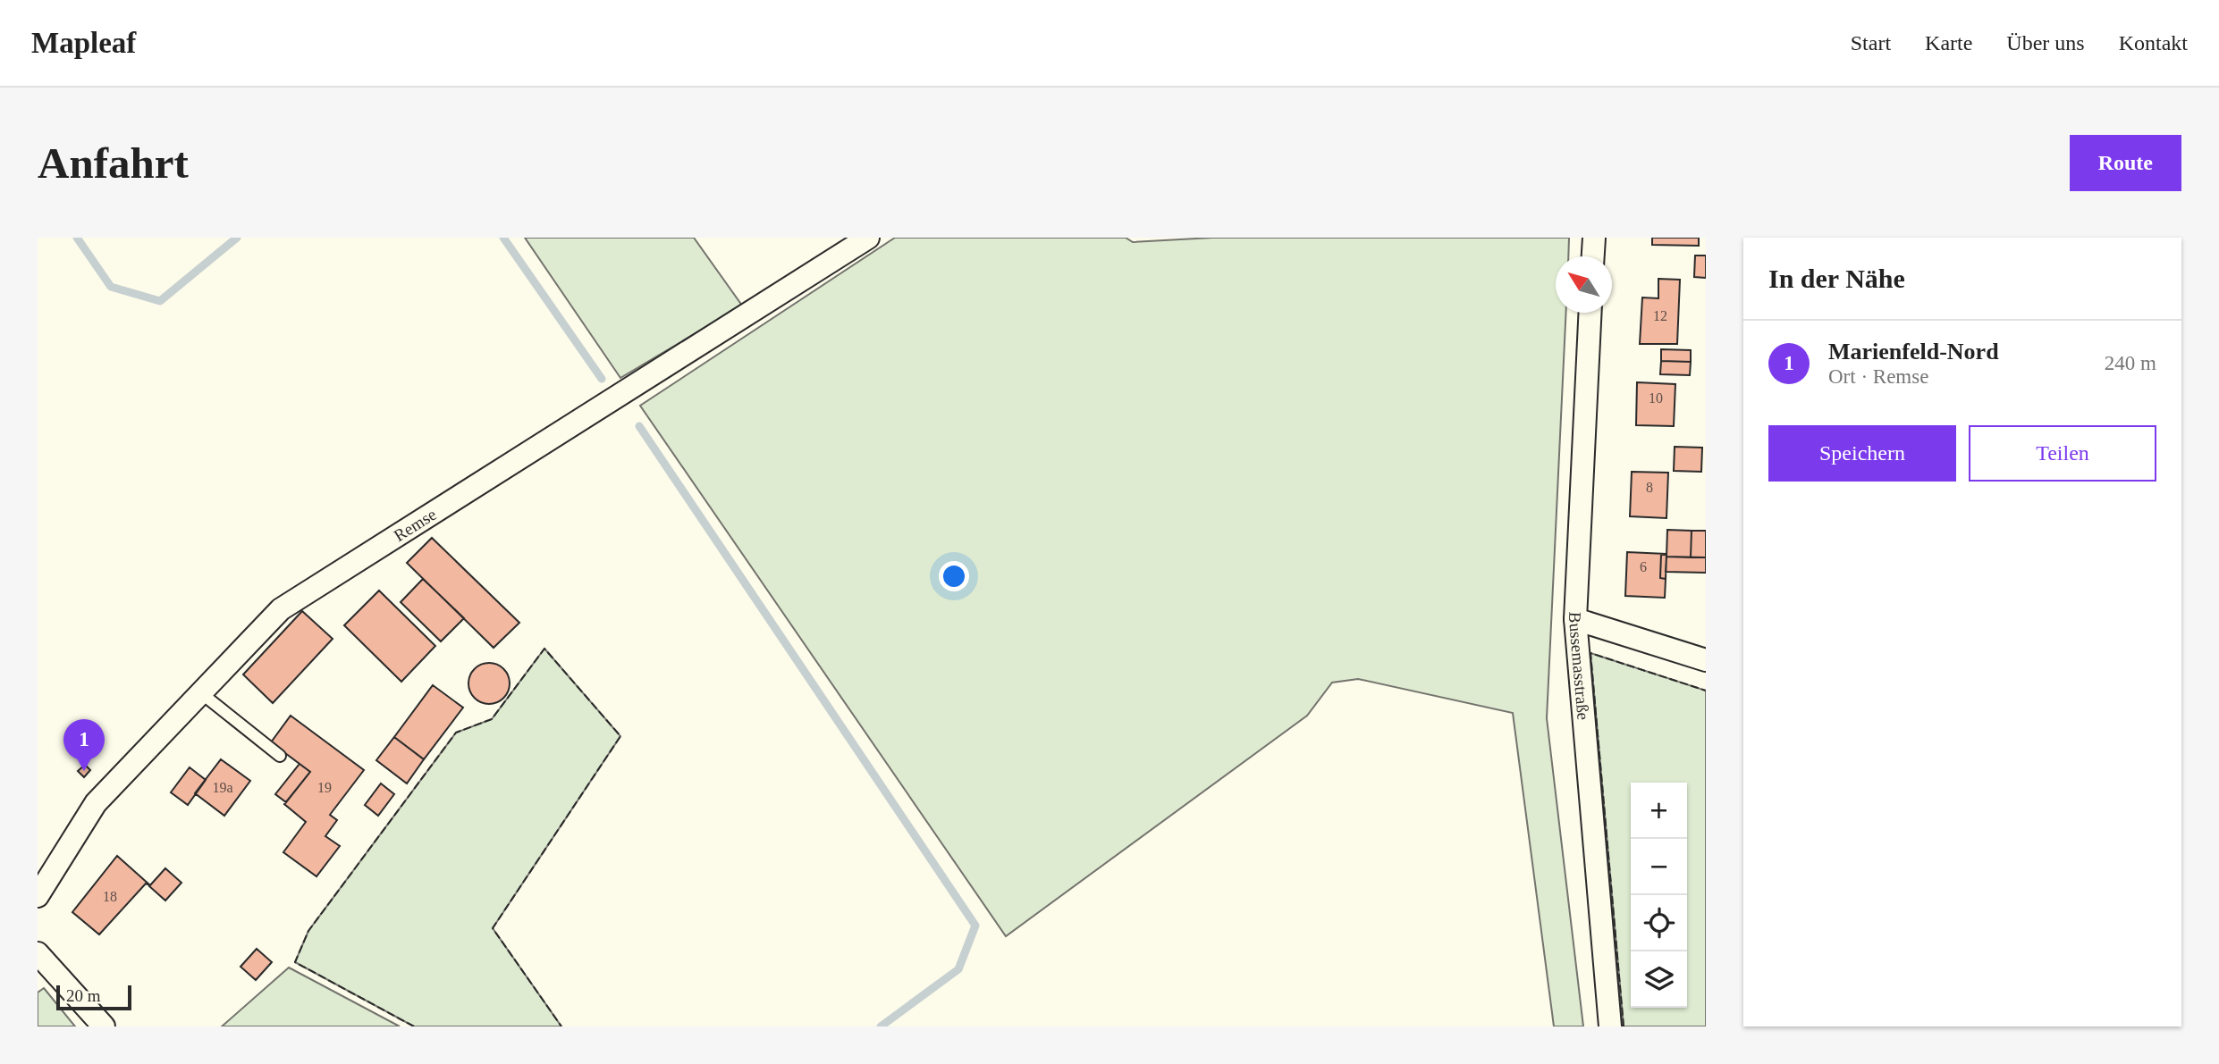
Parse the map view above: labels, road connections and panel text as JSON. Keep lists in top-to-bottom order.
{
  "streets": {
    "street": ["Remse", "Bussemasstraße"]
  },
  "house_numbers": [
    "12",
    "10",
    "8",
    "6",
    "19a",
    "19",
    "18"
  ],
  "scale_bar": "20 m",
  "north": "top left",
  "page": {
    "header": "Mapleaf",
    "nav": [
      "Start",
      "Karte",
      "Über uns",
      "Kontakt"
    ],
    "buttons": [
      "Route",
      ["Speichern", "Teilen"]
    ],
    "title": "Anfahrt",
    "heading": "In der Nähe",
    "list": [
      {
        "mark": "1",
        "name": "Marienfeld-Nord",
        "note": "Ort · Remse",
        "value": "240 m"
      }
    ],
    "pins": "1",
    "map_buttons": ["+", "−"],
    "scale": "20 m"
  }
}
